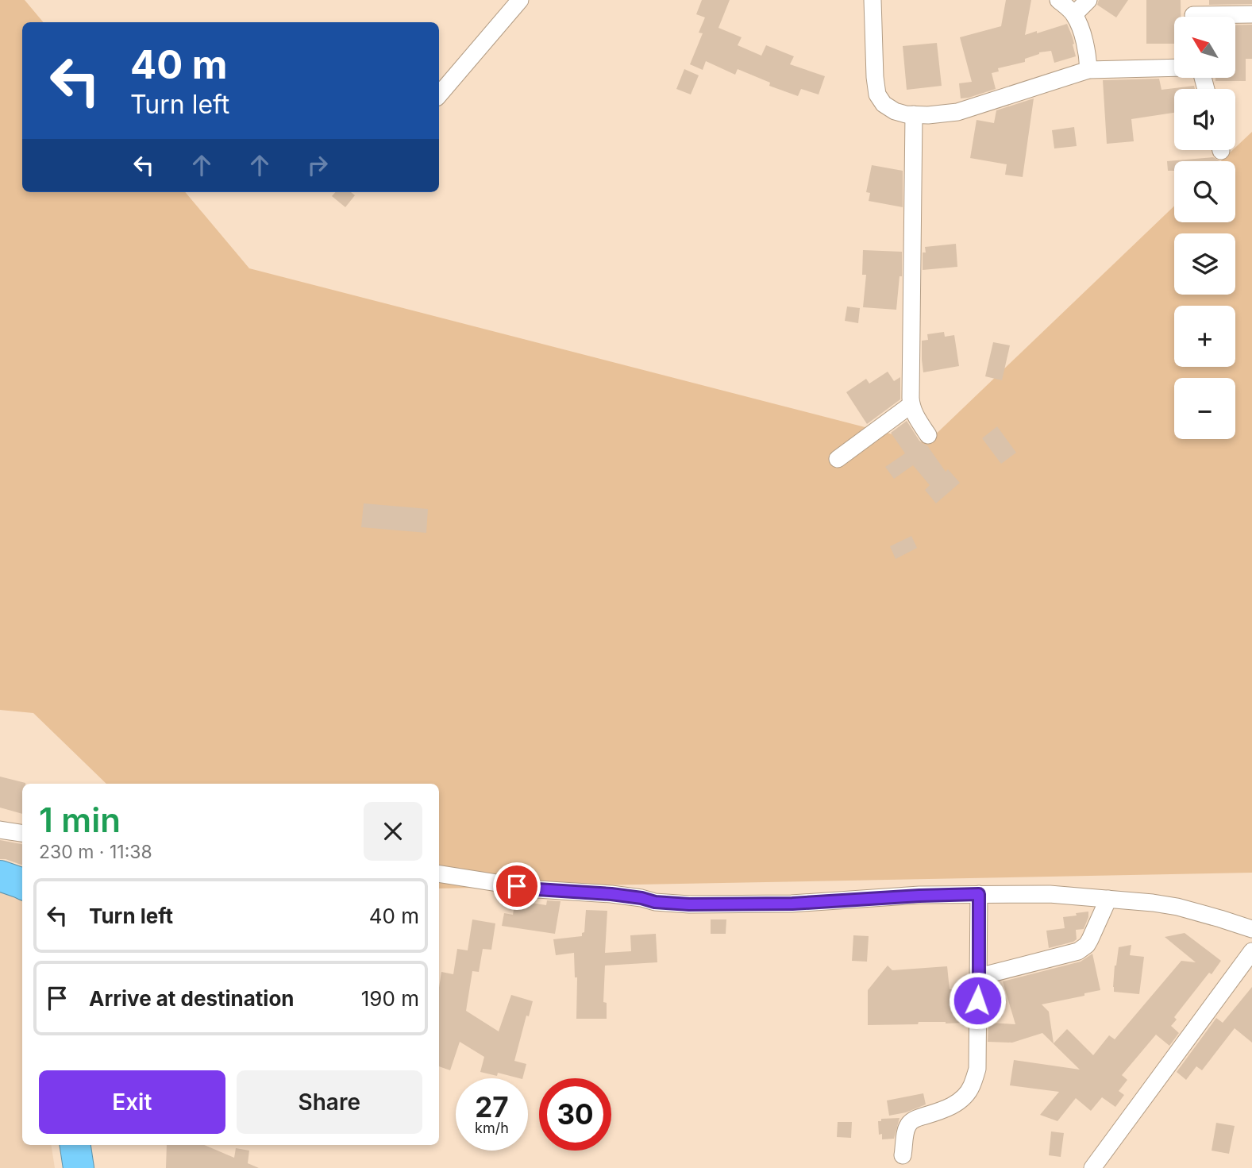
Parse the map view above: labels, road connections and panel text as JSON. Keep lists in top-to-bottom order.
{
  "north": "top left",
  "page": {
    "map_buttons": ["+", "−"],
    "turn": ["40 m", "Turn left"],
    "heading": ["1 min", "230 m · 11:38"],
    "list": [
      {
        "name": "Turn left",
        "value": "40 m"
      },
      {
        "name": "Arrive at destination",
        "value": "190 m"
      }
    ],
    "buttons": ["Exit", "Share"],
    "speed": "27 km/h",
    "limit": "30"
  }
}
